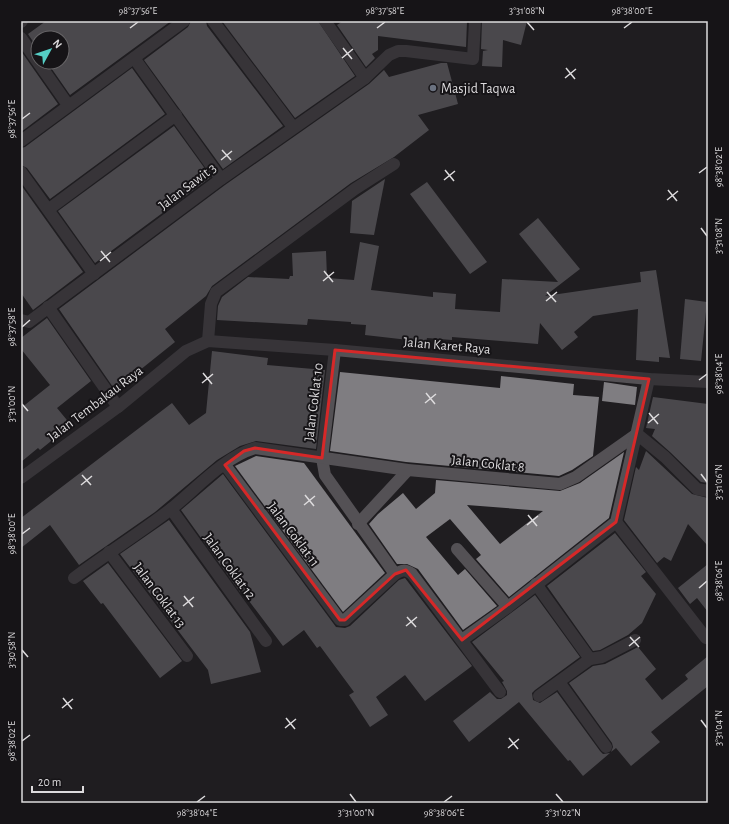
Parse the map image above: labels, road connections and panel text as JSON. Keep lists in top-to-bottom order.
{
  "streets": {
    "street": [
      "Jalan Sawit 3",
      "Jalan Karet Raya",
      "Jalan Coklat 10",
      "Jalan Tembakau Raya",
      "Jalan Coklat 8",
      "Jalan Coklat 11",
      "Jalan Coklat 12",
      "Jalan Coklat 13"
    ]
  },
  "crossings": [
    ["Jalan Karet Raya", "Jalan Coklat 10"],
    ["Jalan Karet Raya", "Jalan Tembakau Raya"],
    ["Jalan Coklat 10", "Jalan Coklat 8"],
    ["Jalan Coklat 8", "Jalan Coklat 11"],
    ["Jalan Coklat 8", "Jalan Coklat 12"],
    ["Jalan Coklat 8", "Jalan Coklat 13"]
  ],
  "places": ["Masjid Taqwa"],
  "scale_bar": "20 m",
  "north": "top right",
  "coordinates": [
    "98°37'56\"E",
    "98°37'58\"E",
    "3°31'08\"N",
    "98°38'00\"E",
    "98°38'02\"E",
    "98°38'04\"E",
    "3°31'00\"N",
    "3°31'06\"N",
    "98°38'06\"E",
    "3°30'58\"N",
    "3°31'04\"N",
    "3°31'02\"N"
  ]
}
